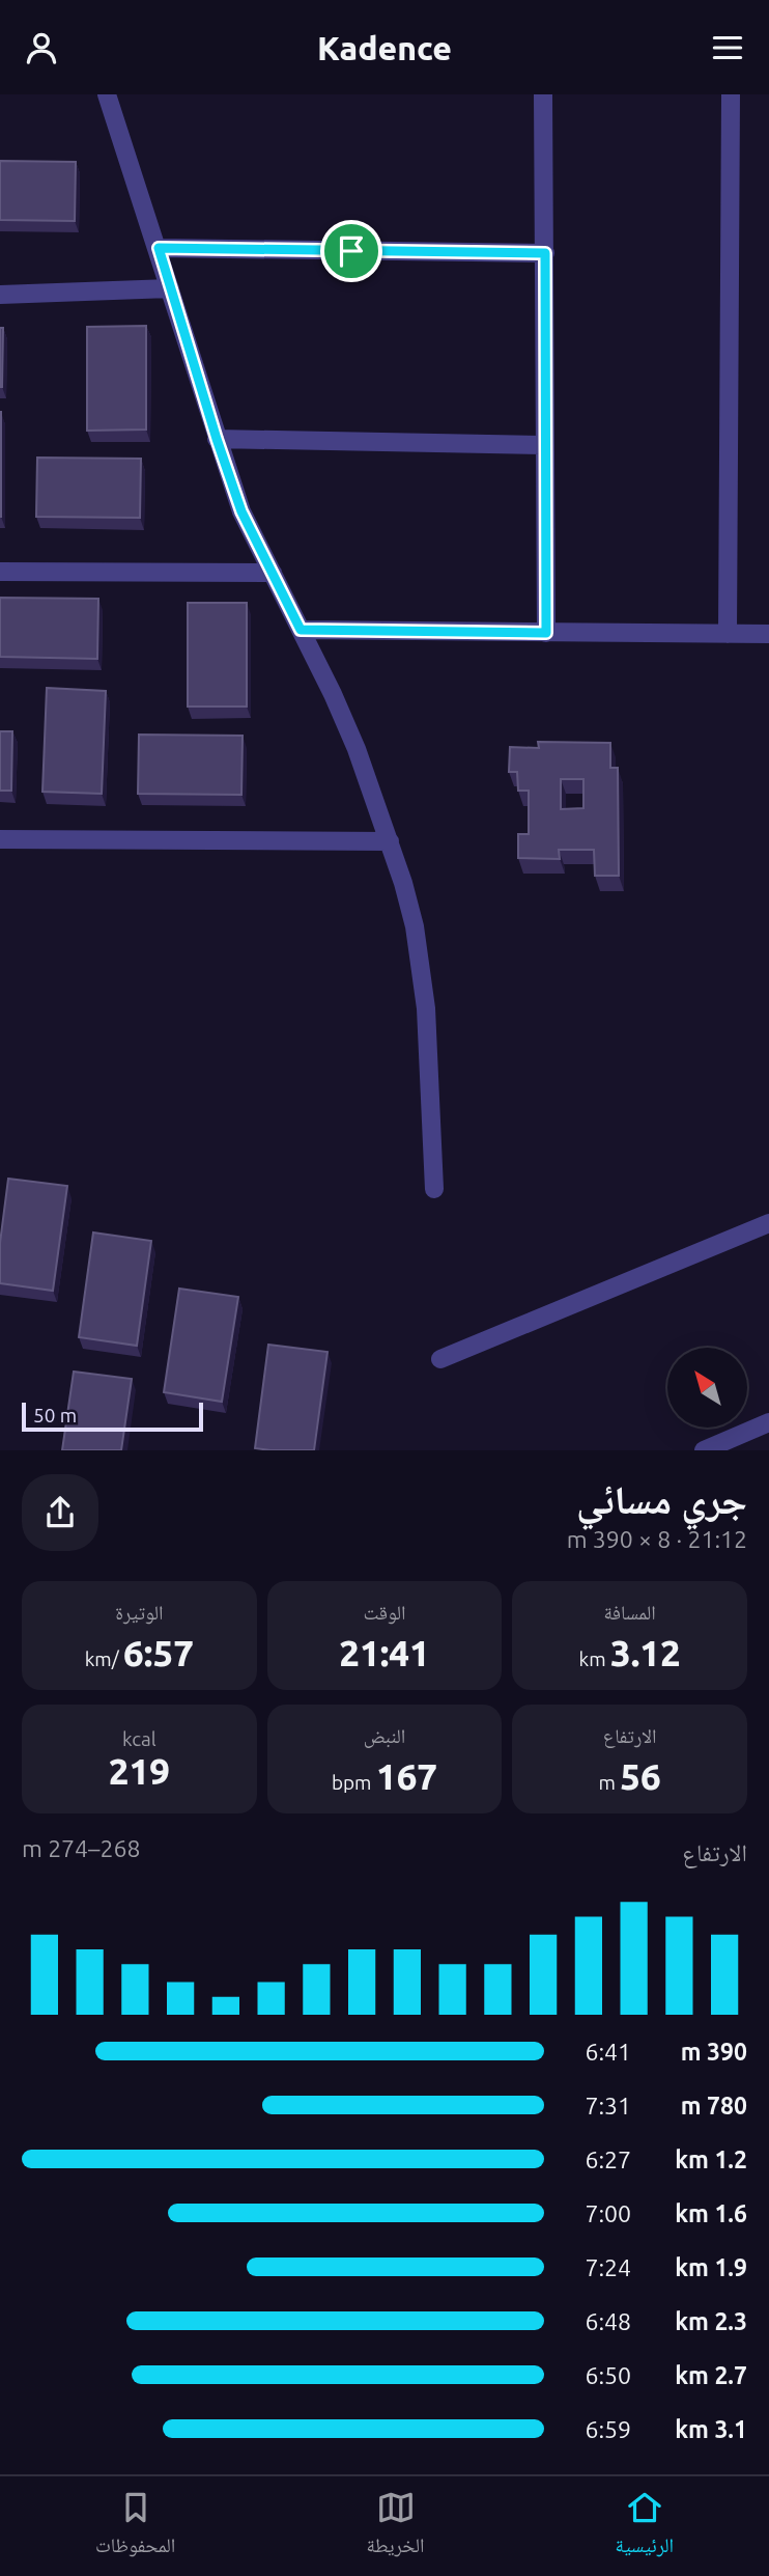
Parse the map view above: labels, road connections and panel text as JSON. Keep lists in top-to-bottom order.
{
  "scale_bar": "50 m",
  "north": "top left",
  "page": {
    "header": "Kadence",
    "scale": "50 m",
    "heading": ["جري مسائي", "21:12 · 8 × 390 m"],
    "stats": [
      ["المسافة", "3.12 km"],
      ["الوقت", "21:41"],
      ["الوتيرة", "6:57 /km"],
      ["الارتفاع", "56 m"],
      ["النبض", "167 bpm"],
      ["kcal", "219"]
    ],
    "chart": ["الارتفاع", "268–274 m"],
    "list": [
      {
        "name": "390 m",
        "note": "6:41"
      },
      {
        "name": "780 m",
        "note": "7:31"
      },
      {
        "name": "1.2 km",
        "note": "6:27"
      },
      {
        "name": "1.6 km",
        "note": "7:00"
      },
      {
        "name": "1.9 km",
        "note": "7:24"
      },
      {
        "name": "2.3 km",
        "note": "6:48"
      },
      {
        "name": "2.7 km",
        "note": "6:50"
      },
      {
        "name": "3.1 km",
        "note": "6:59"
      }
    ],
    "tabs": ["الرئيسية", "الخريطة", "المحفوظات"]
  }
}
